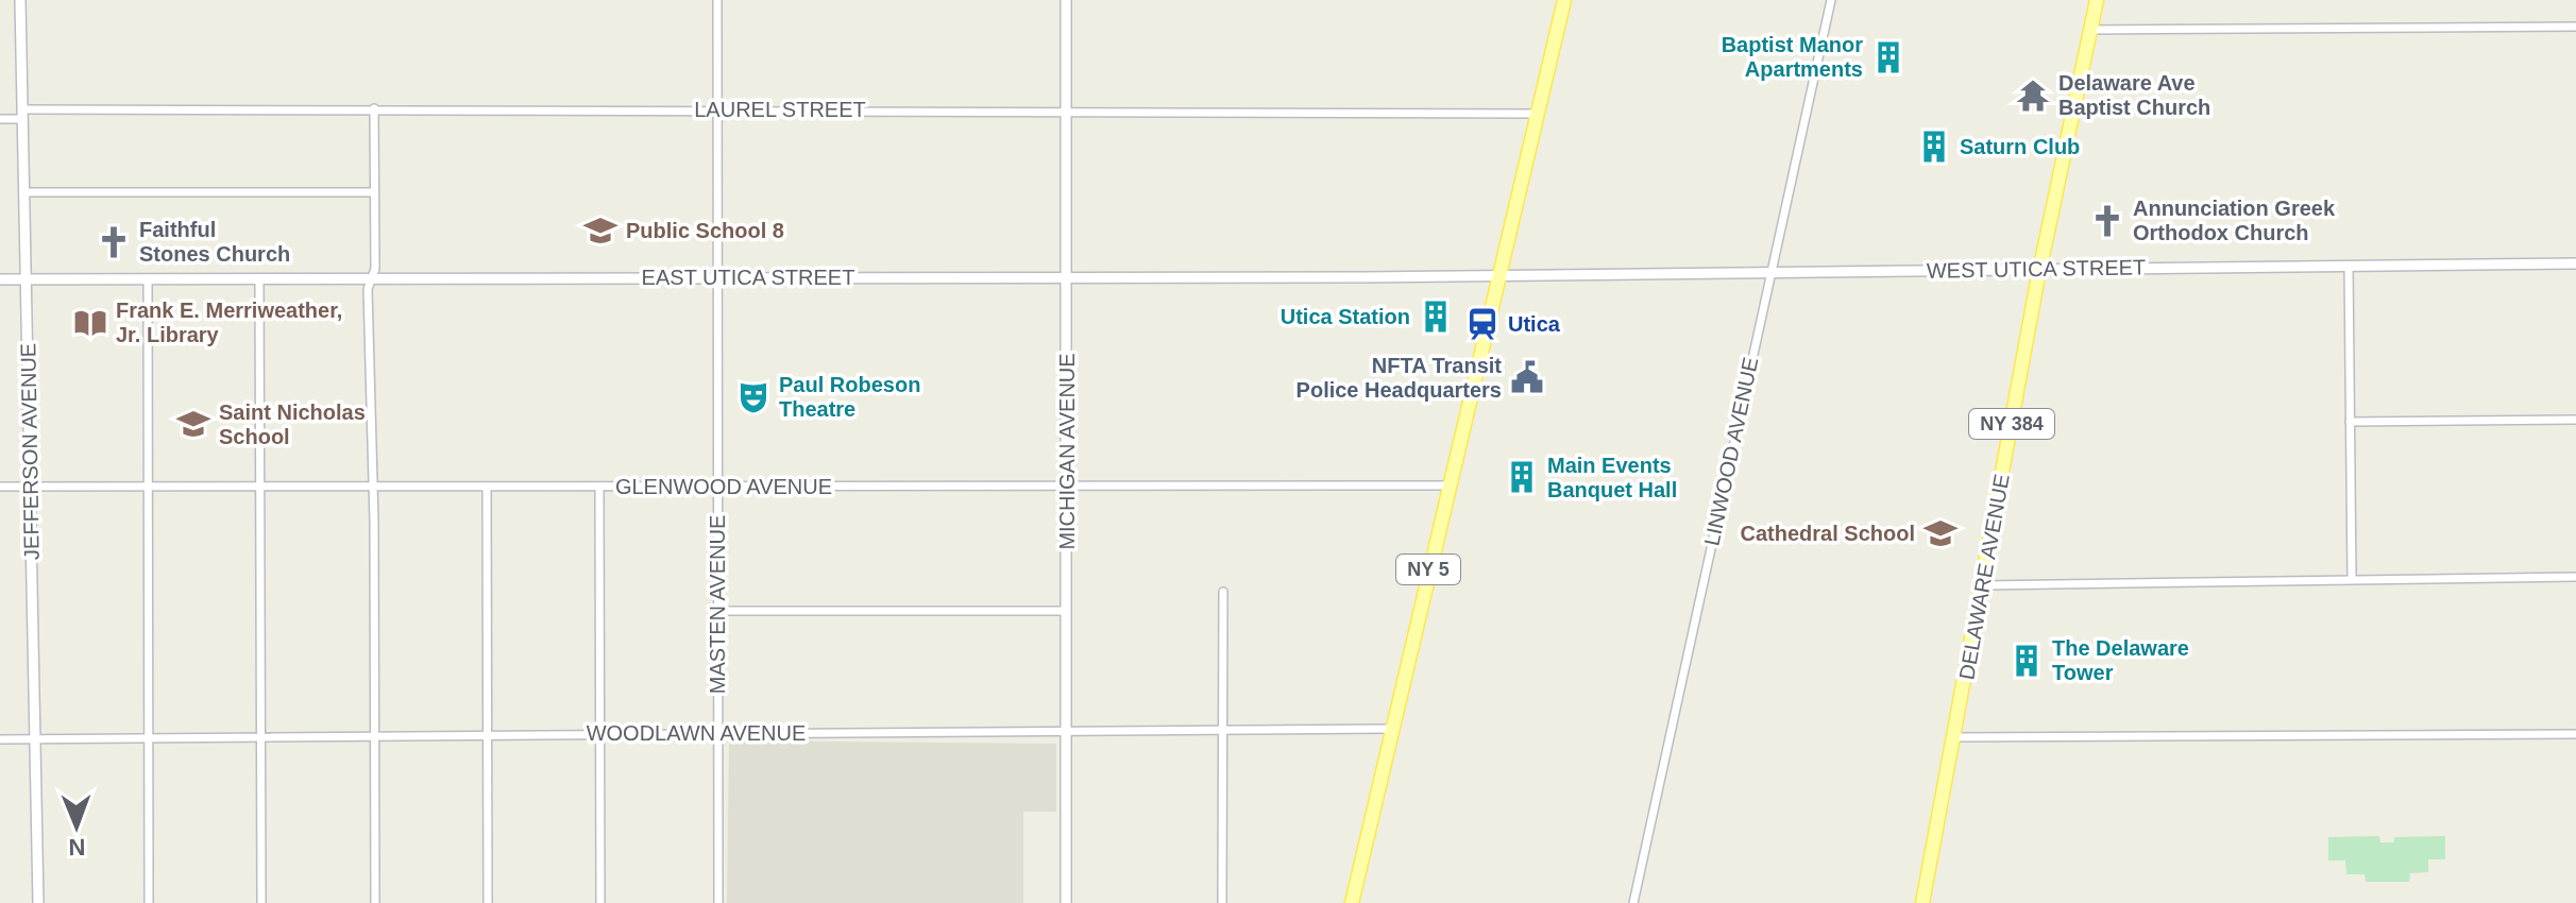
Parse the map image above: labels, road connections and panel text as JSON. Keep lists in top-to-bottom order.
{
  "streets": {
    "main road": ["NY 384", "NY 5", "DELAWARE AVENUE"],
    "street": [
      "LAUREL STREET",
      "WEST UTICA STREET",
      "EAST UTICA STREET",
      "JEFFERSON AVENUE",
      "MICHIGAN AVENUE",
      "LINWOOD AVENUE",
      "GLENWOOD AVENUE",
      "MASTEN AVENUE",
      "WOODLAWN AVENUE"
    ]
  },
  "crossings": [
    ["LAUREL STREET", "JEFFERSON AVENUE"],
    ["LAUREL STREET", "MICHIGAN AVENUE"],
    ["LAUREL STREET", "NY 5"],
    ["LAUREL STREET", "MASTEN AVENUE"],
    ["WEST UTICA STREET", "EAST UTICA STREET"],
    ["WEST UTICA STREET", "LINWOOD AVENUE"],
    ["WEST UTICA STREET", "NY 5"],
    ["WEST UTICA STREET", "DELAWARE AVENUE"],
    ["EAST UTICA STREET", "JEFFERSON AVENUE"],
    ["EAST UTICA STREET", "MICHIGAN AVENUE"],
    ["EAST UTICA STREET", "NY 5"],
    ["EAST UTICA STREET", "MASTEN AVENUE"],
    ["JEFFERSON AVENUE", "GLENWOOD AVENUE"],
    ["JEFFERSON AVENUE", "WOODLAWN AVENUE"],
    ["MICHIGAN AVENUE", "GLENWOOD AVENUE"],
    ["MICHIGAN AVENUE", "WOODLAWN AVENUE"],
    ["GLENWOOD AVENUE", "NY 5"],
    ["GLENWOOD AVENUE", "MASTEN AVENUE"],
    ["NY 5", "WOODLAWN AVENUE"],
    ["MASTEN AVENUE", "WOODLAWN AVENUE"]
  ],
  "places": {
    "building": [
      "Baptist Manor Apartments",
      "Saturn Club",
      "Utica Station",
      "Main Events Banquet Hall",
      "The Delaware Tower"
    ],
    "temple": ["Delaware Ave Baptist Church"],
    "church": ["Annunciation Greek Orthodox Church", "Faithful Stones Church"],
    "school or university": ["Public School 8", "Saint Nicholas School", "Cathedral School"],
    "library": ["Frank E. Merriweather, Jr. Library"],
    "station": ["Utica"],
    "public building": ["NFTA Transit Police Headquarters"],
    "theatre": ["Paul Robeson Theatre"]
  },
  "north": "bottom"
}
